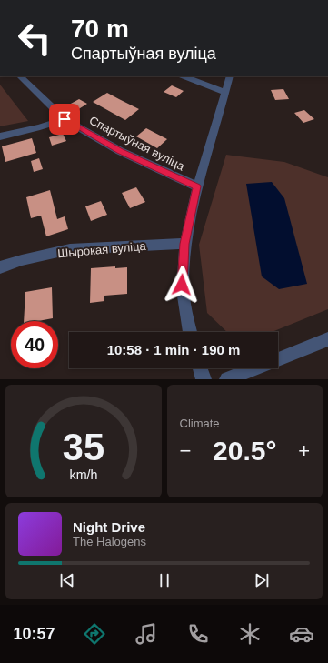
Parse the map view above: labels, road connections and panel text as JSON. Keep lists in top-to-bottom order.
{
  "streets": {
    "street": ["Спартыўная вуліца", "Шырокая вуліца"]
  },
  "page": {
    "turn": ["70 m", "Спартыўная вуліца"],
    "limit": "40",
    "trip": "10:58 · 1 min · 190 m",
    "tile": "Climate",
    "heat": ["−", "20.5°", "+"],
    "song": ["Night Drive", "The Halogens"],
    "tabs": "10:57",
    "gauge": ["35", "km/h"]
  }
}
